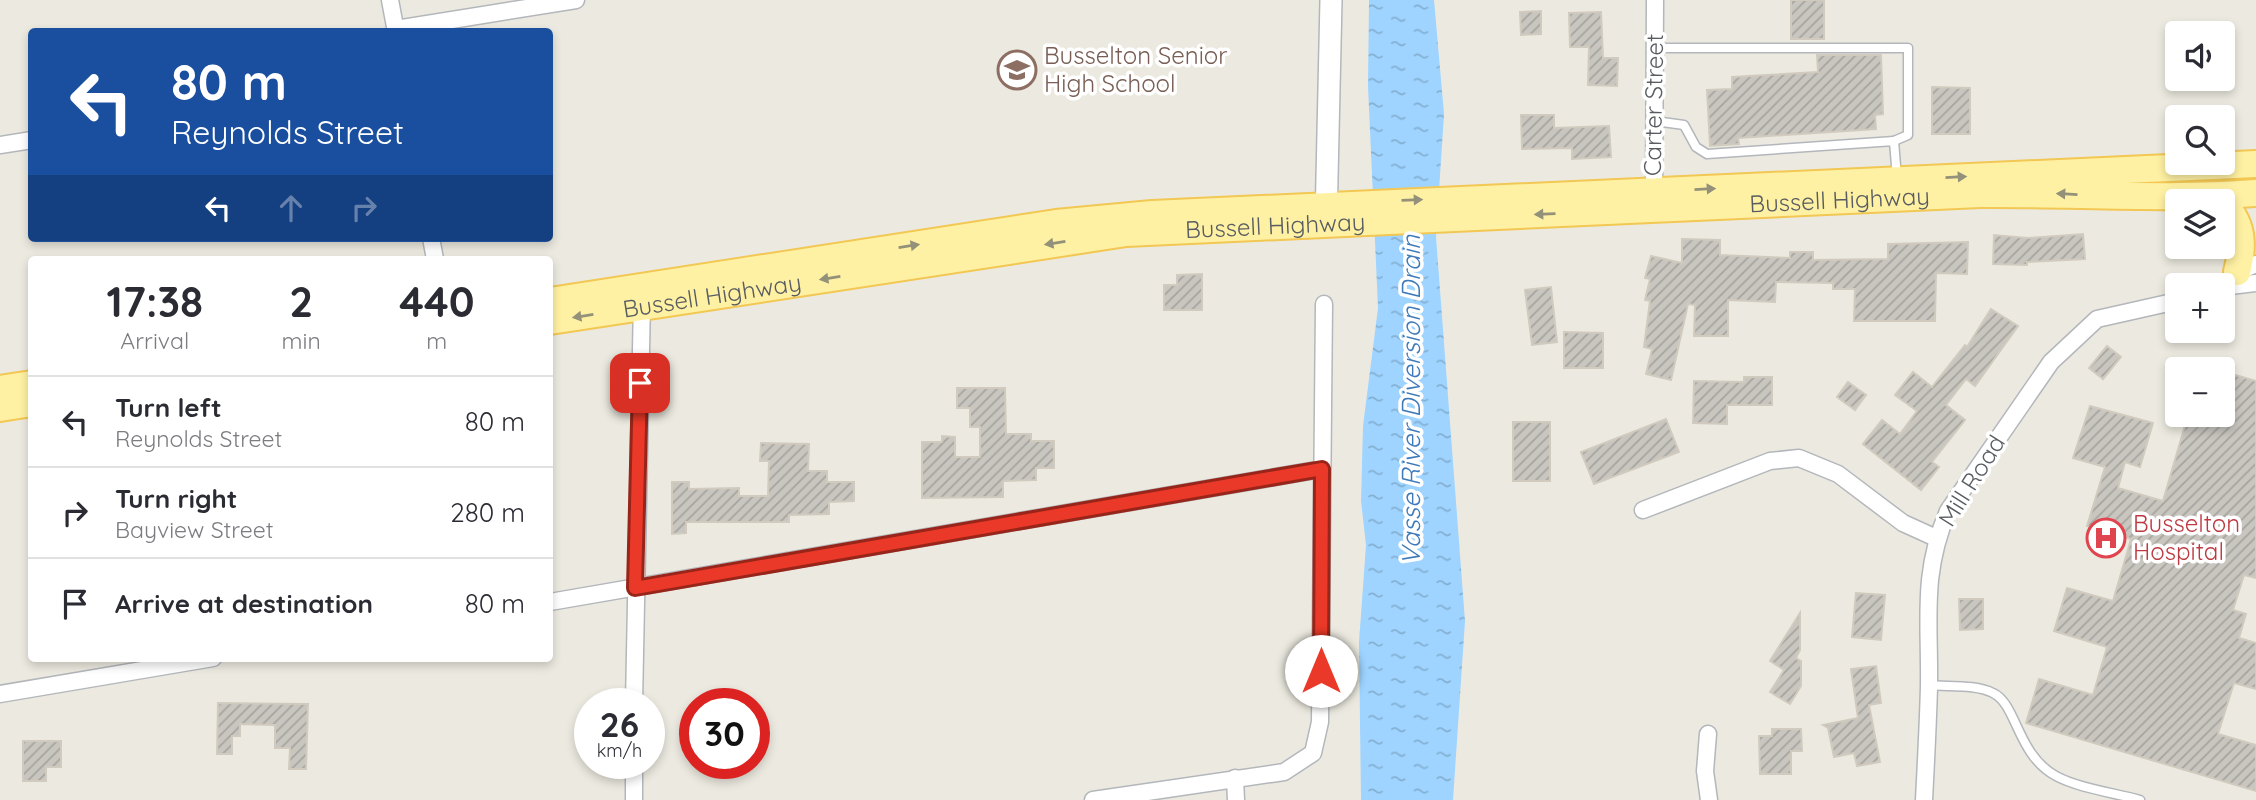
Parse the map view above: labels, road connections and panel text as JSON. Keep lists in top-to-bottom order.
{
  "streets": {
    "main road": ["Bussell Highway"],
    "street": ["Carter Street", "Mill Road"]
  },
  "crossings": [
    ["Carter Street", "Bussell Highway"]
  ],
  "water": ["Vasse River Diversion Drain"],
  "places": {
    "school or university": ["Busselton Senior High School"],
    "hospital": ["Busselton Hospital"]
  },
  "page": {
    "map_buttons": ["+", "−"],
    "turn": ["80 m", "Reynolds Street"],
    "eta": [
      "17:38",
      "Arrival",
      "2",
      "min",
      "440",
      "m"
    ],
    "list": [
      {
        "name": "Turn left",
        "note": "Reynolds Street",
        "value": "80 m"
      },
      {
        "name": "Turn right",
        "note": "Bayview Street",
        "value": "280 m"
      },
      {
        "name": "Arrive at destination",
        "value": "80 m"
      }
    ],
    "speed": "26 km/h",
    "limit": "30"
  }
}
